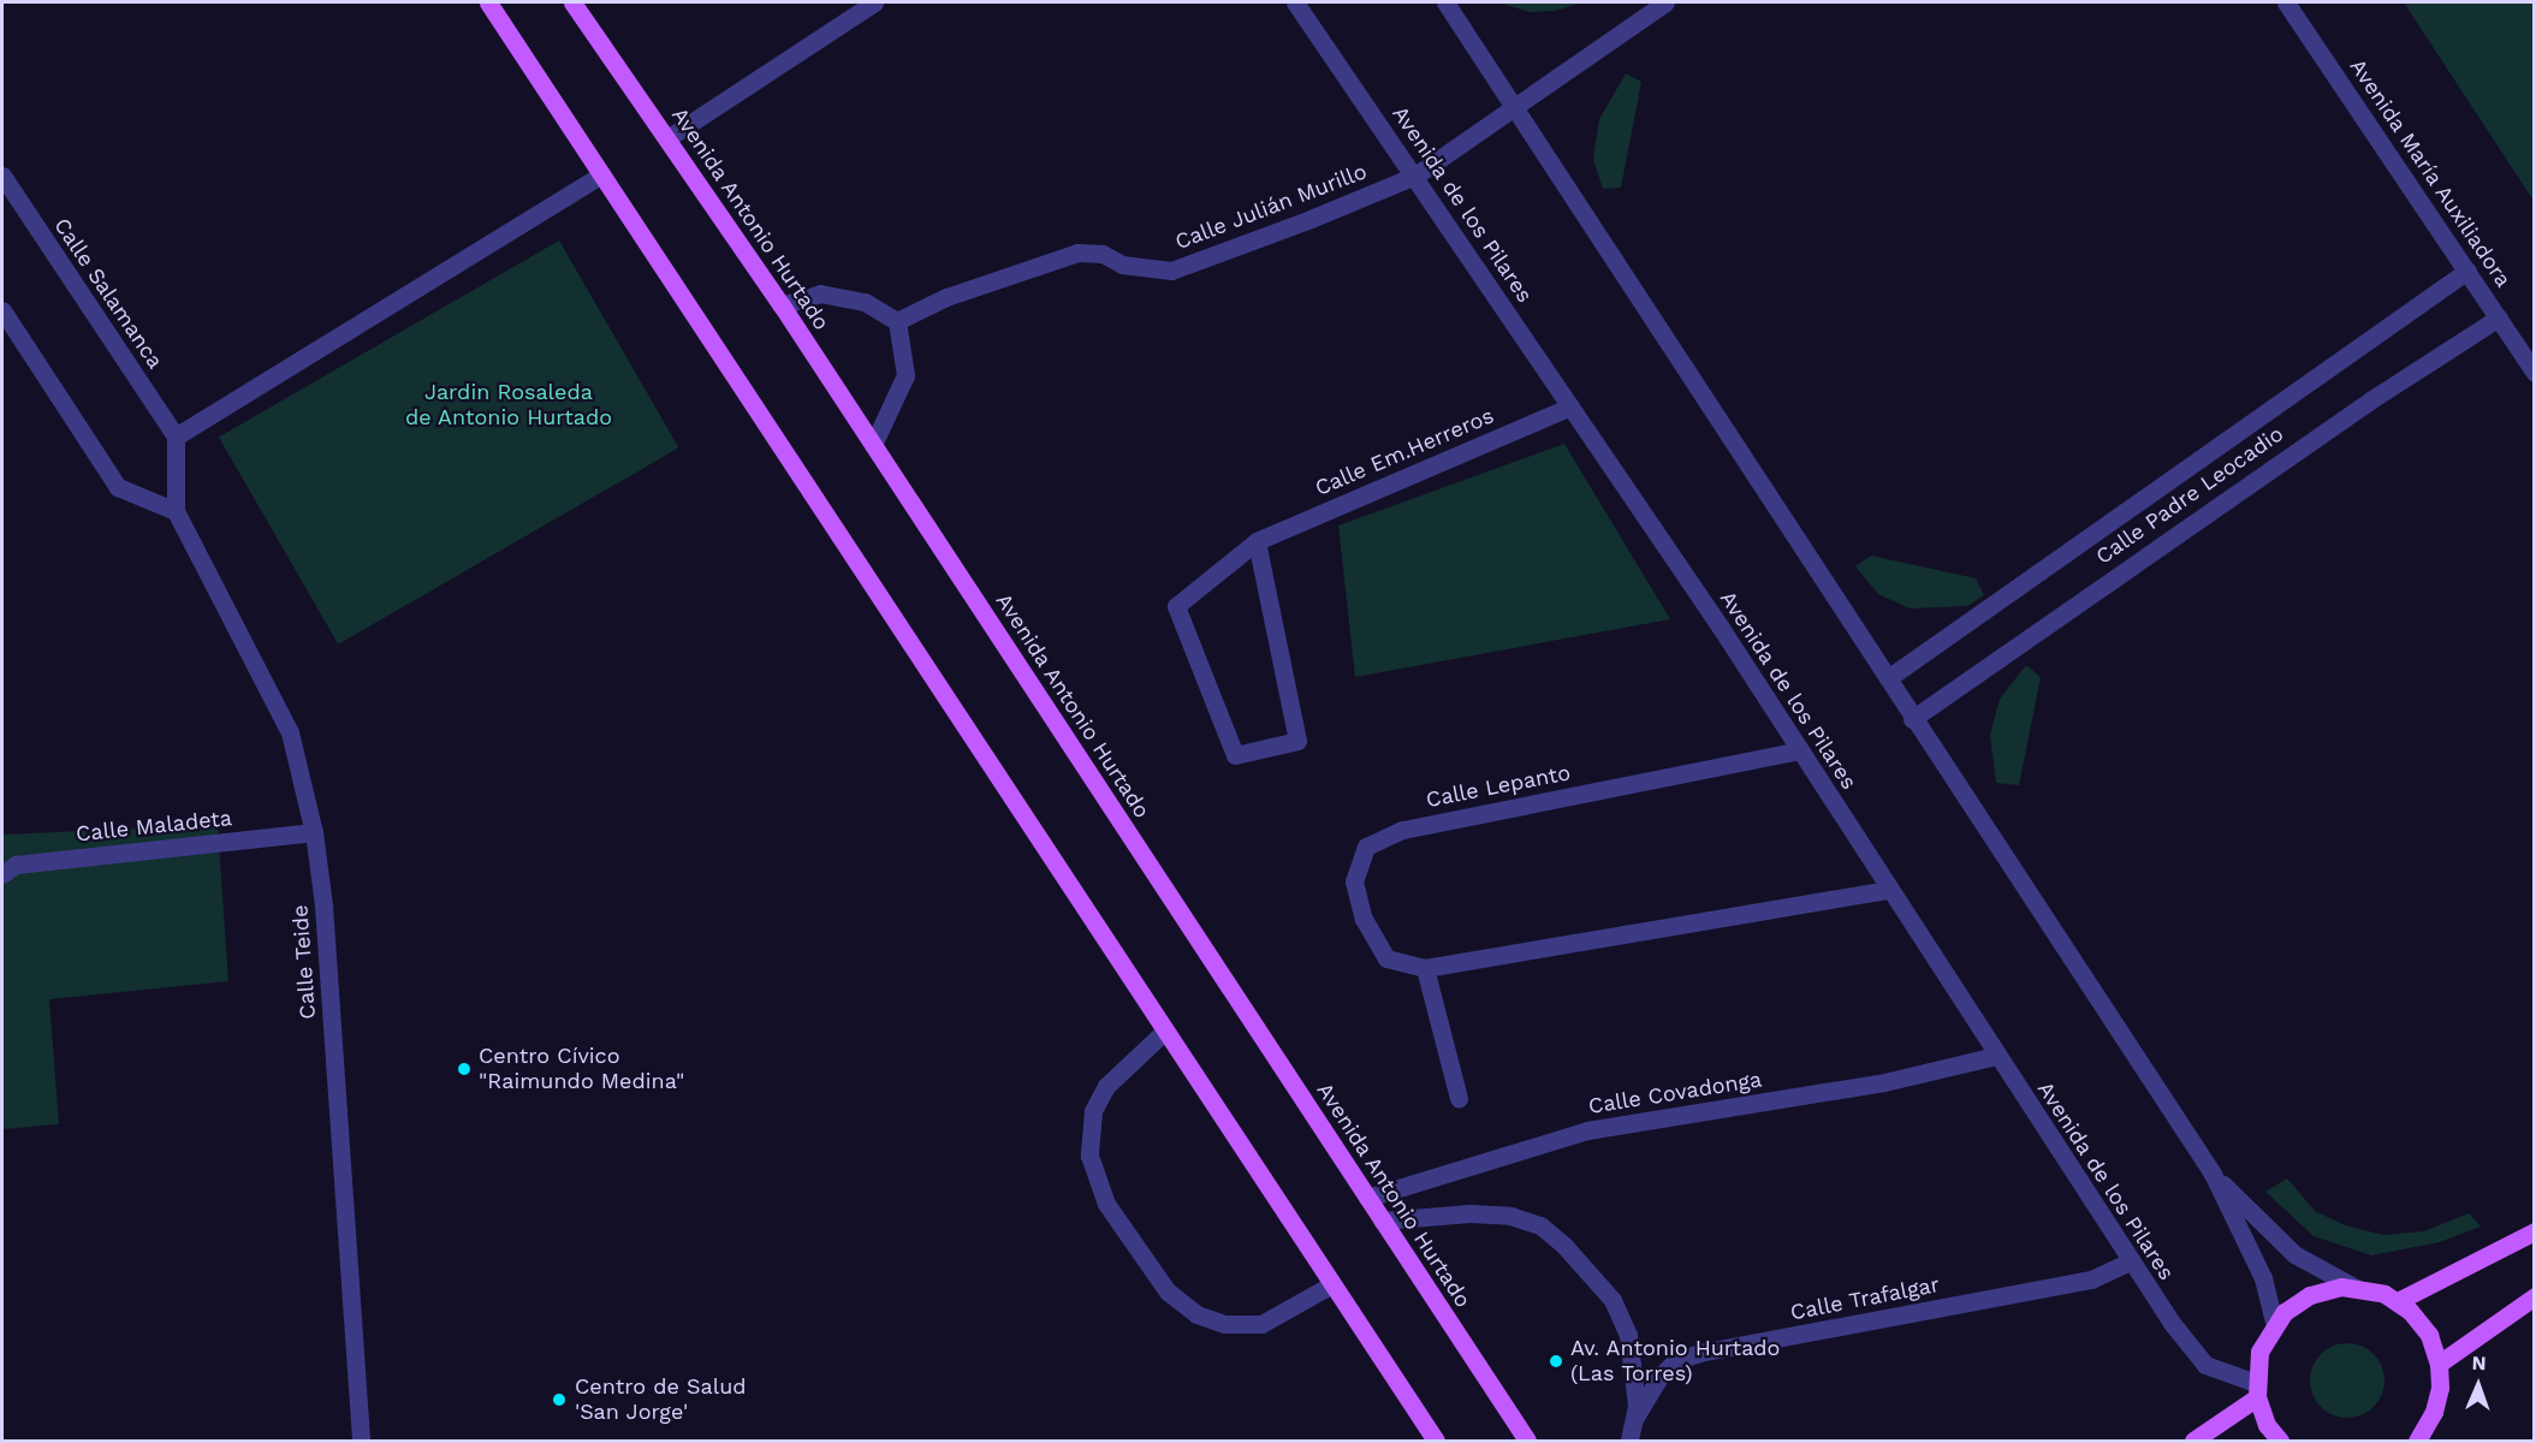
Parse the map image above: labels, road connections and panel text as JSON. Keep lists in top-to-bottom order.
{
  "streets": {
    "main road": ["Avenida Antonio Hurtado"],
    "street": [
      "Avenida María Auxiliadora",
      "Avenida de los Pilares",
      "Calle Julián Murillo",
      "Calle Salamanca",
      "Calle Em.Herreros",
      "Calle Padre Leocadio",
      "Calle Lepanto",
      "Calle Maladeta",
      "Calle Teide",
      "Calle Covadonga",
      "Calle Trafalgar"
    ]
  },
  "crossings": [
    ["Avenida María Auxiliadora", "Calle Padre Leocadio"],
    ["Avenida de los Pilares", "Calle Julián Murillo"],
    ["Avenida de los Pilares", "Calle Em.Herreros"],
    ["Avenida de los Pilares", "Calle Lepanto"],
    ["Avenida de los Pilares", "Calle Covadonga"],
    ["Avenida de los Pilares", "Calle Trafalgar"],
    ["Avenida Antonio Hurtado", "Calle Covadonga"],
    ["Calle Maladeta", "Calle Teide"]
  ],
  "parks": ["Jardin Rosaleda de Antonio Hurtado"],
  "places": ["Centro Cívico \"Raimundo Medina\"", "Av. Antonio Hurtado (Las Torres)", "Centro de Salud 'San Jorge'"],
  "north": "top"
}
